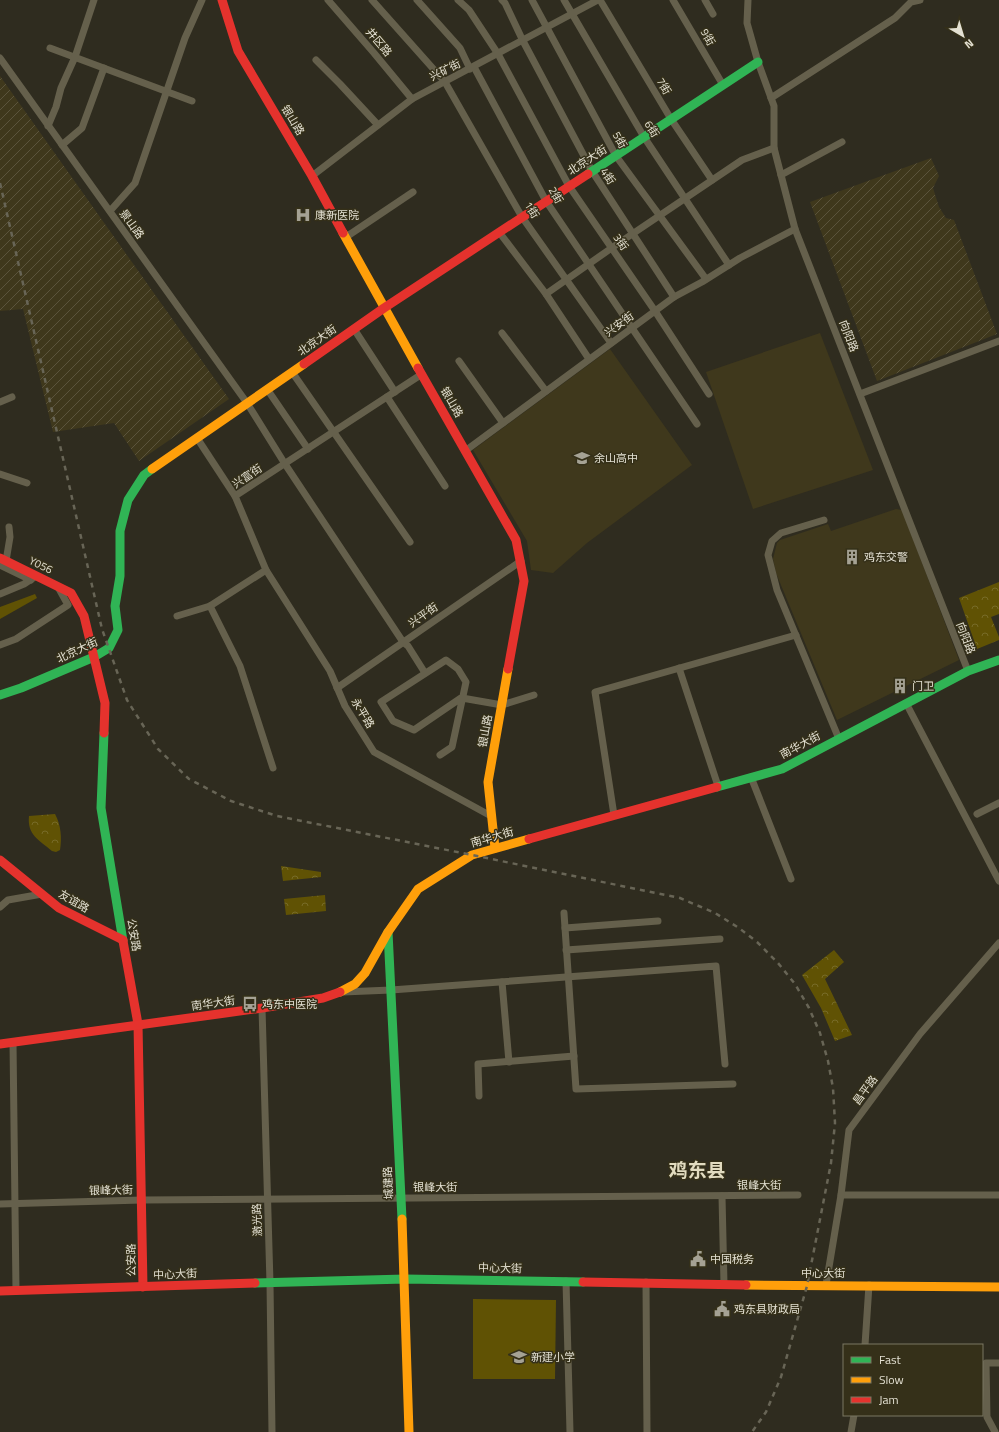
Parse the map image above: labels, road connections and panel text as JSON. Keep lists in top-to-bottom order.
{
  "streets": {
    "street": [
      "9街",
      "井区路",
      "兴矿街",
      "7街",
      "银山路",
      "6街",
      "5街",
      "北京大街",
      "4街",
      "2街",
      "1街",
      "景山路",
      "3街",
      "兴安街",
      "向阳路",
      "兴富街",
      "Y056",
      "兴平街",
      "永平路",
      "南华大街",
      "友谊路",
      "公安路",
      "昌平路",
      "城建路",
      "银峰大街",
      "激光路",
      "中心大街"
    ]
  },
  "crossings": [
    ["9街", "北京大街"],
    ["井区路", "兴矿街"],
    ["兴矿街", "7街"],
    ["兴矿街", "银山路"],
    ["兴矿街", "6街"],
    ["兴矿街", "5街"],
    ["兴矿街", "4街"],
    ["兴矿街", "2街"],
    ["兴矿街", "1街"],
    ["兴矿街", "3街"],
    ["7街", "北京大街"],
    ["银山路", "北京大街"],
    ["银山路", "兴安街"],
    ["银山路", "兴富街"],
    ["银山路", "兴平街"],
    ["银山路", "永平路"],
    ["银山路", "南华大街"],
    ["6街", "北京大街"],
    ["6街", "兴安街"],
    ["5街", "北京大街"],
    ["5街", "兴安街"],
    ["北京大街", "4街"],
    ["北京大街", "2街"],
    ["北京大街", "1街"],
    ["北京大街", "景山路"],
    ["北京大街", "3街"],
    ["北京大街", "向阳路"],
    ["北京大街", "公安路"],
    ["4街", "兴安街"],
    ["2街", "兴安街"],
    ["1街", "兴安街"],
    ["景山路", "兴富街"],
    ["景山路", "兴平街"],
    ["3街", "兴安街"],
    ["兴安街", "向阳路"],
    ["向阳路", "南华大街"],
    ["兴富街", "永平路"],
    ["Y056", "公安路"],
    ["兴平街", "永平路"],
    ["南华大街", "公安路"],
    ["南华大街", "城建路"],
    ["南华大街", "激光路"],
    ["友谊路", "公安路"],
    ["公安路", "银峰大街"],
    ["公安路", "中心大街"],
    ["昌平路", "中心大街"],
    ["城建路", "银峰大街"],
    ["城建路", "中心大街"],
    ["银峰大街", "激光路"],
    ["激光路", "中心大街"]
  ],
  "districts": ["鸡东县"],
  "places": {
    "hospital": ["康新医院"],
    "school or university": ["余山高中", "新建小学"],
    "building": ["鸡东交警", "门卫"],
    "bus stop": ["鸡东中医院"],
    "public building": ["中国税务", "鸡东县财政局"]
  },
  "legend": ["Fast", "Slow", "Jam"],
  "north": "bottom right"
}
